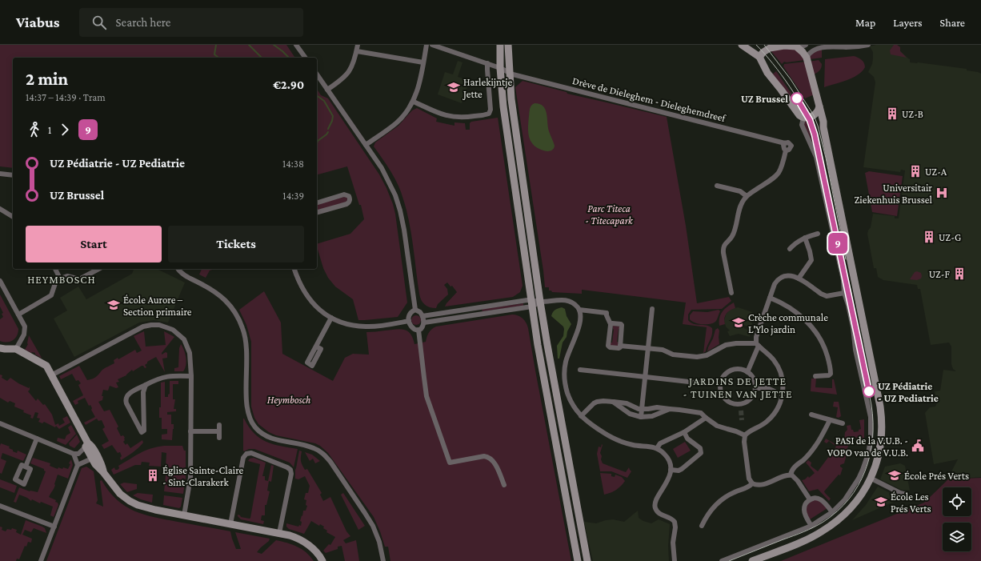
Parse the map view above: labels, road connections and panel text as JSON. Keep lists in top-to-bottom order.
{
  "streets": {
    "street": ["Drève de Dieleghem - Dieleghemdreef"]
  },
  "districts": ["HEYMBOSCH", "JARDINS DE JETTE - TUINEN VAN JETTE"],
  "parks": ["Parc Titeca - Titecapark", "Heymbosch"],
  "places": {
    "school or university": [
      "Harlekijntje Jette",
      "École Aurore – Section primaire",
      "Crèche communale L'Ylo jardin",
      "École Prés Verts",
      "École Les Prés Verts"
    ],
    "other": ["UZ Brussel", "UZ Pédiatrie - UZ Pediatrie"],
    "building": [
      "UZ-B",
      "UZ-A",
      "UZ-G",
      "UZ-F",
      "Église Sainte-Claire - Sint-Clarakerk"
    ],
    "hospital": ["Universitair Ziekenhuis Brussel"],
    "public building": ["PASI de la V.U.B. - VOPO van de V.U.B."]
  },
  "lines": ["tram line 9"],
  "page": {
    "header": "Viabus",
    "search": "Search here",
    "nav": ["Map", "Layers", "Share"],
    "on_map": "9",
    "heading": ["2 min", "14:37 – 14:39 · Tram", "€2.90"],
    "legs": ["1", "9"],
    "list": [
      {
        "name": "UZ Pédiatrie - UZ Pediatrie",
        "value": "14:38"
      },
      {
        "name": "UZ Brussel",
        "value": "14:39"
      }
    ],
    "buttons": ["Start", "Tickets"]
  }
}
